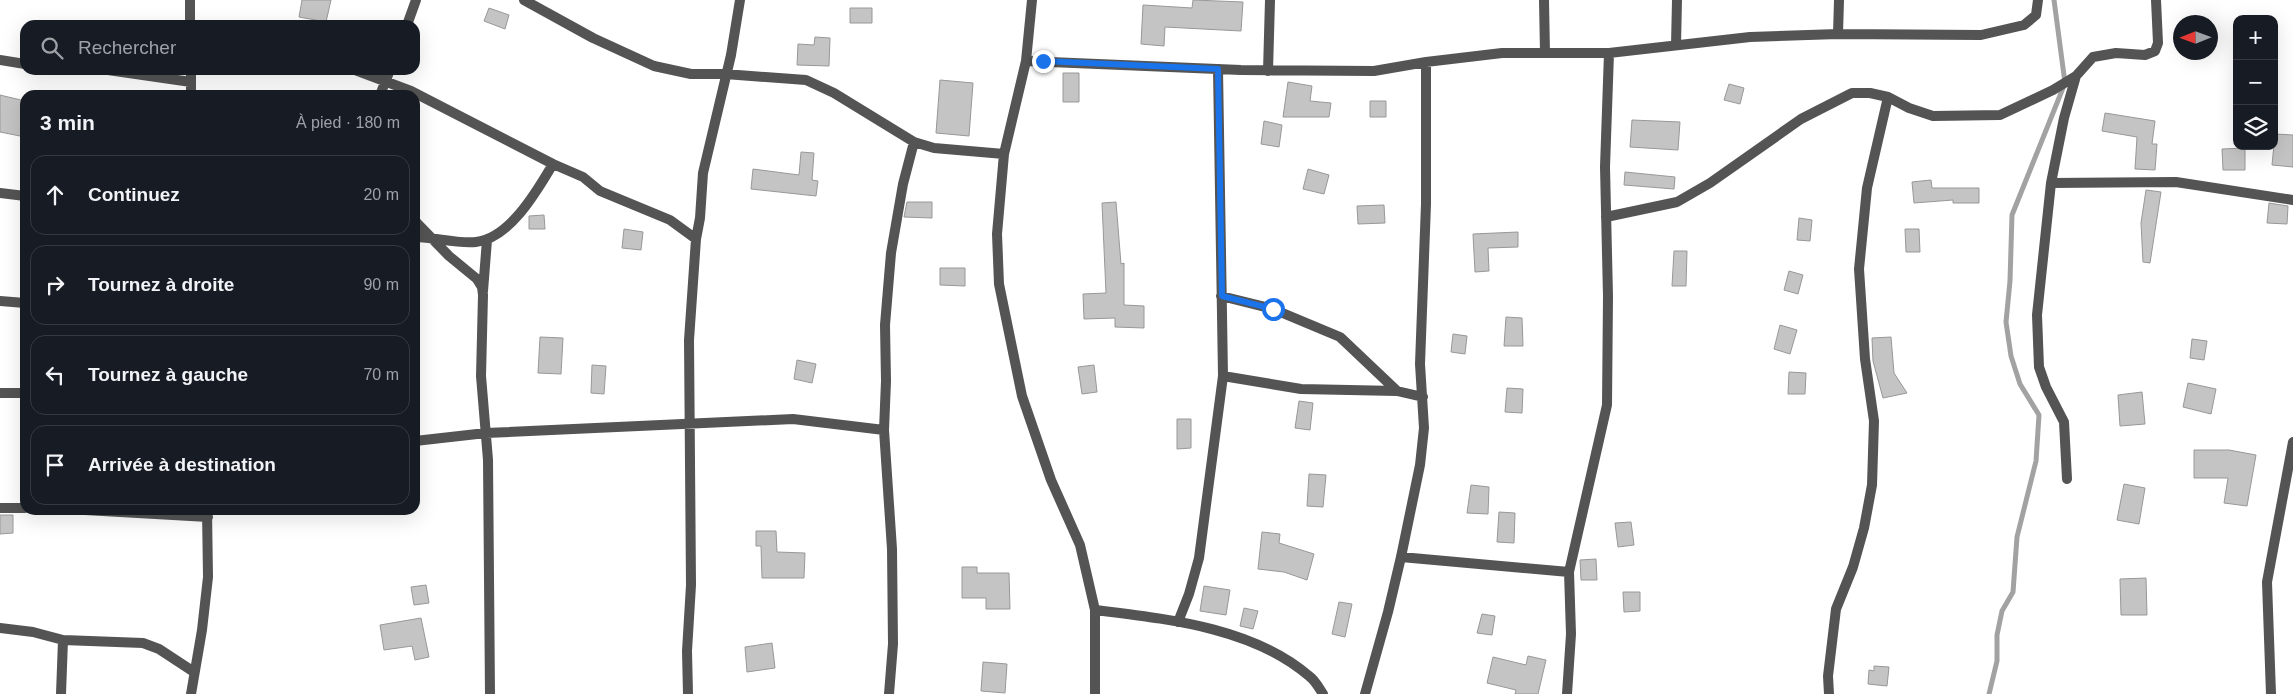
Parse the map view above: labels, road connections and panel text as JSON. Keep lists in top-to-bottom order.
{
  "north": "left",
  "page": {
    "map_buttons": ["+", "−"],
    "search": "Rechercher",
    "heading": ["3 min", "À pied · 180 m"],
    "list": [
      ["Continuez", "20 m"],
      ["Tournez à droite", "90 m"],
      ["Tournez à gauche", "70 m"],
      "Arrivée à destination"
    ]
  }
}
